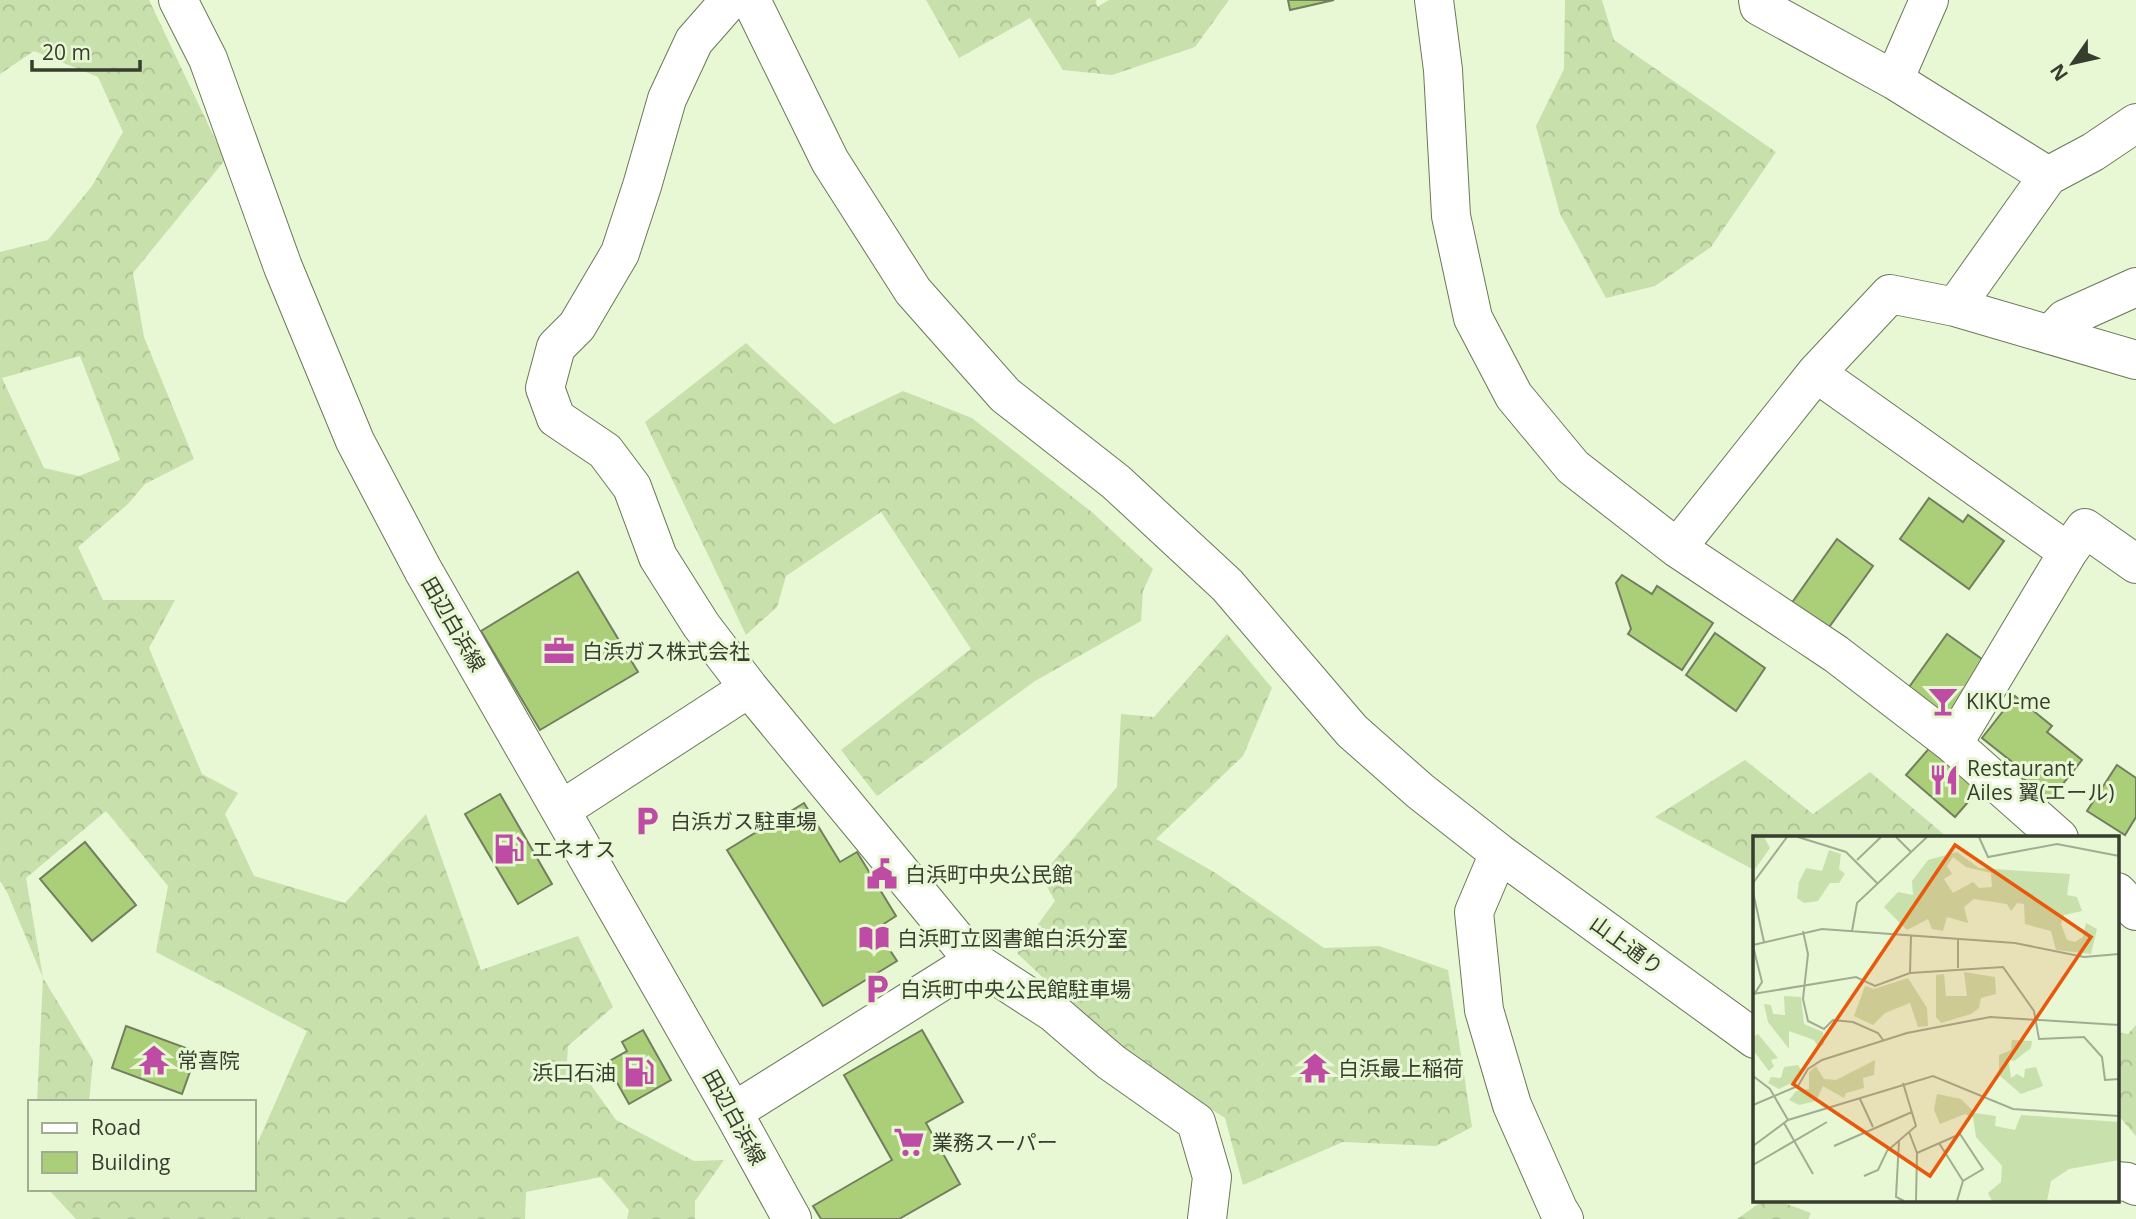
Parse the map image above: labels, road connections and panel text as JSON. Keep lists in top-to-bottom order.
{
  "streets": {
    "street": ["田辺白浜線", "山上通り"]
  },
  "places": {
    "office": ["白浜ガス株式会社"],
    "bar": ["KIKU-me"],
    "restaurant": ["Restaurant Ailes 翼(エール)"],
    "parking": ["白浜ガス駐車場", "白浜町中央公民館駐車場"],
    "fuel station": ["エネオス", "浜口石油"],
    "public building": ["白浜町中央公民館"],
    "library": ["白浜町立図書館白浜分室"],
    "temple": ["常喜院", "白浜最上稲荷"],
    "supermarket": ["業務スーパー"]
  },
  "legend": ["Road", "Building"],
  "scale_bar": "20 m",
  "north": "bottom left"
}
